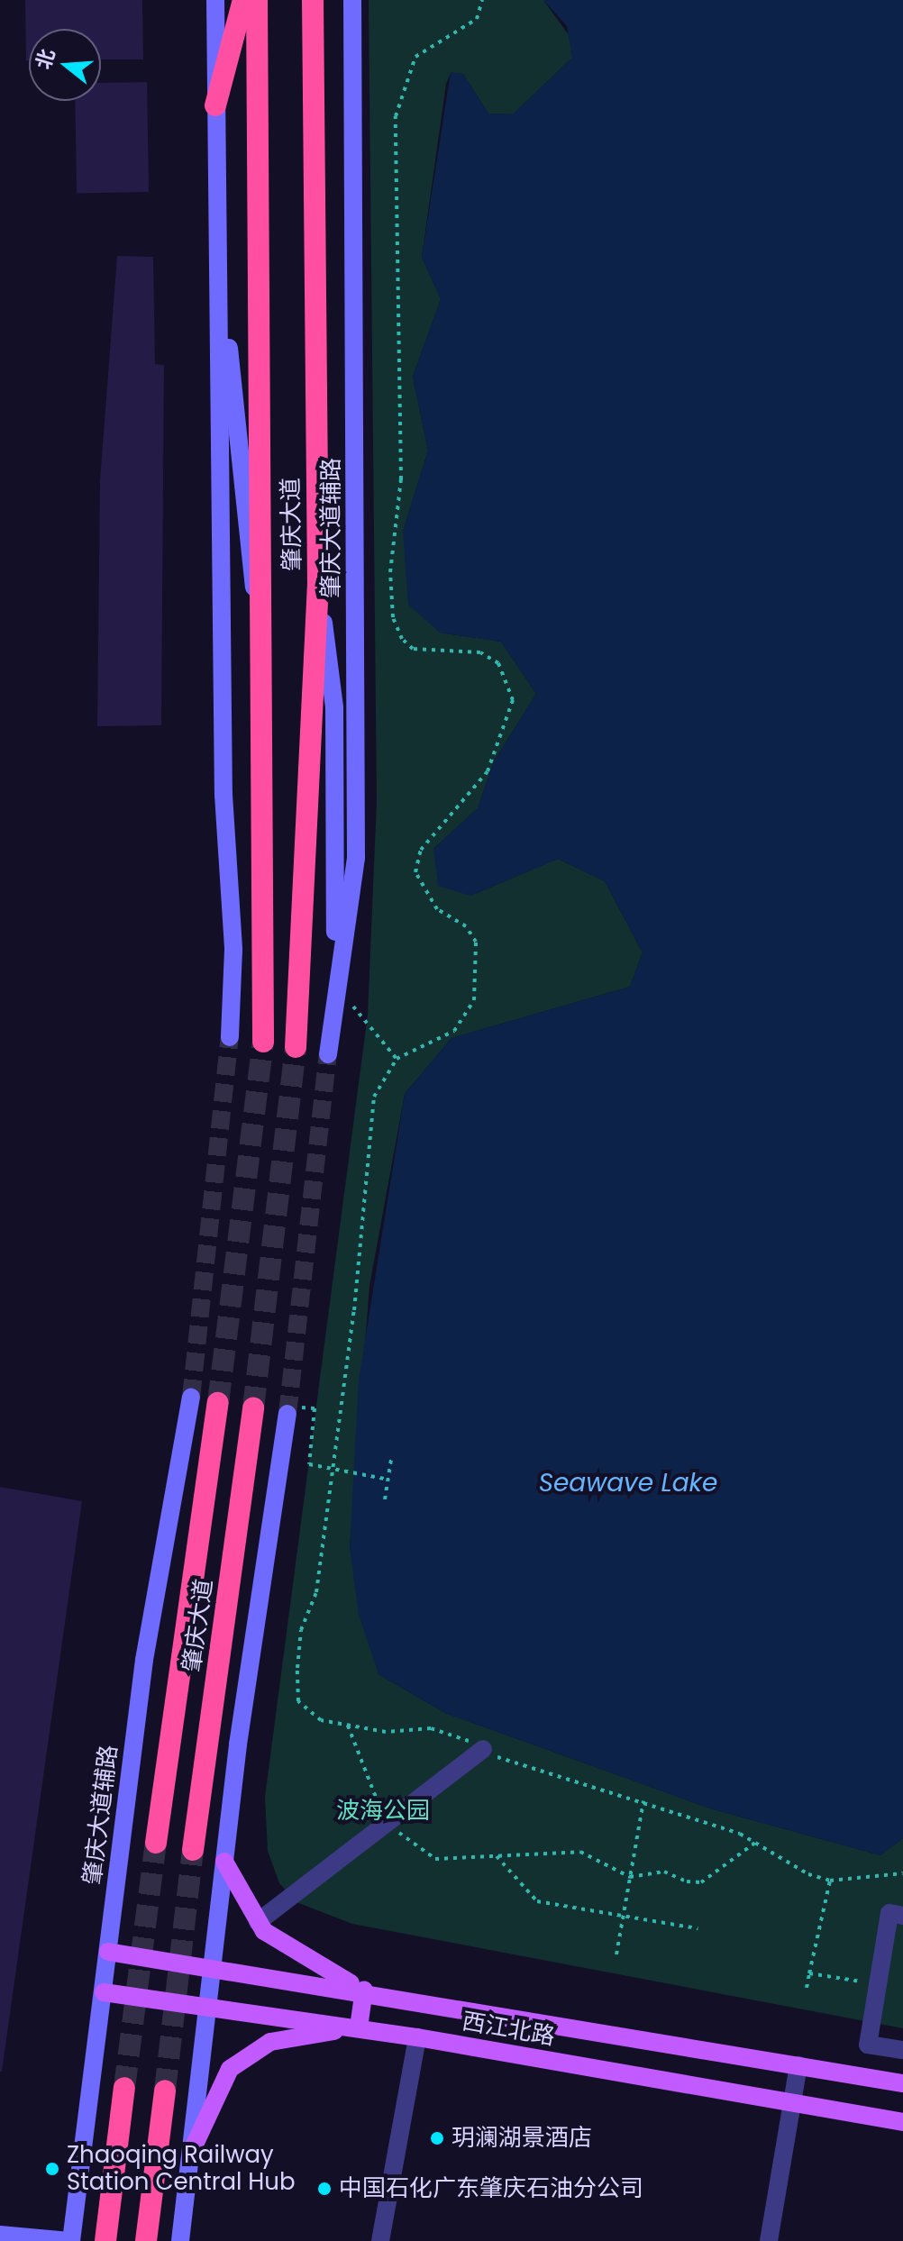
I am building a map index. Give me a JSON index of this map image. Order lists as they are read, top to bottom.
{
  "streets": {
    "highway": ["肇庆大道"],
    "main road": ["西江北路"],
    "street": ["肇庆大道辅路"]
  },
  "crossings": [
    ["肇庆大道辅路", "西江北路"]
  ],
  "water": ["Seawave Lake"],
  "parks": ["波海公园"],
  "places": ["玥澜湖景酒店", "Zhaoqing Railway Station Central Hub", "中国石化广东肇庆石油分公司"],
  "north": "left"
}
